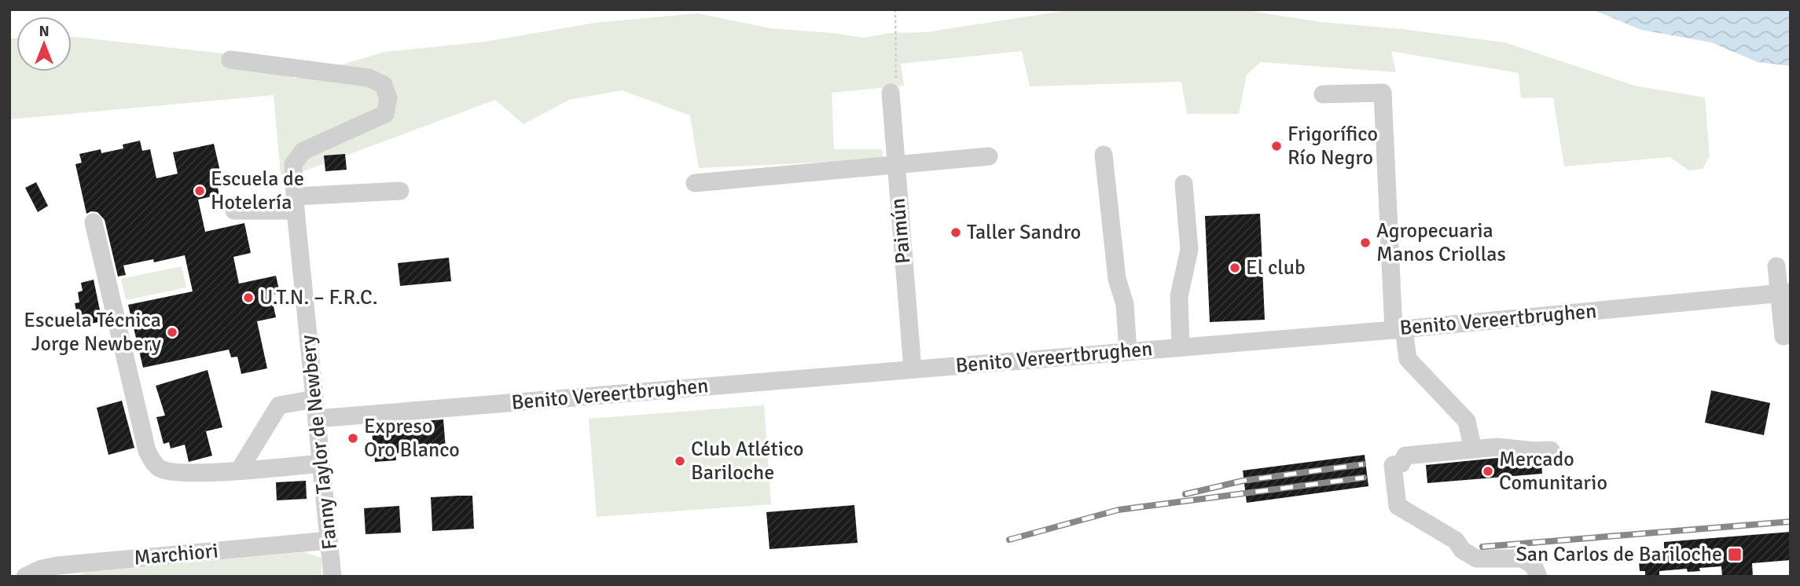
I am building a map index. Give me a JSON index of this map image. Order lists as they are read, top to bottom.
{
  "streets": {
    "street": [
      "Paimún",
      "Benito Vereertbrughen",
      "Fanny Taylor de Newbery",
      "Marchiori"
    ]
  },
  "crossings": [
    ["Paimún", "Benito Vereertbrughen"],
    ["Benito Vereertbrughen", "Fanny Taylor de Newbery"],
    ["Fanny Taylor de Newbery", "Marchiori"]
  ],
  "places": {
    "other": [
      "Frigorífico Río Negro",
      "Escuela de Hotelería",
      "Taller Sandro",
      "Agropecuaria Manos Criollas",
      "El club",
      "U.T.N. – F.R.C.",
      "Escuela Técnica Jorge Newbery",
      "Expreso Oro Blanco",
      "Club Atlético Bariloche",
      "Mercado Comunitario"
    ],
    "transit": ["San Carlos de Bariloche"]
  },
  "north": "top"
}
